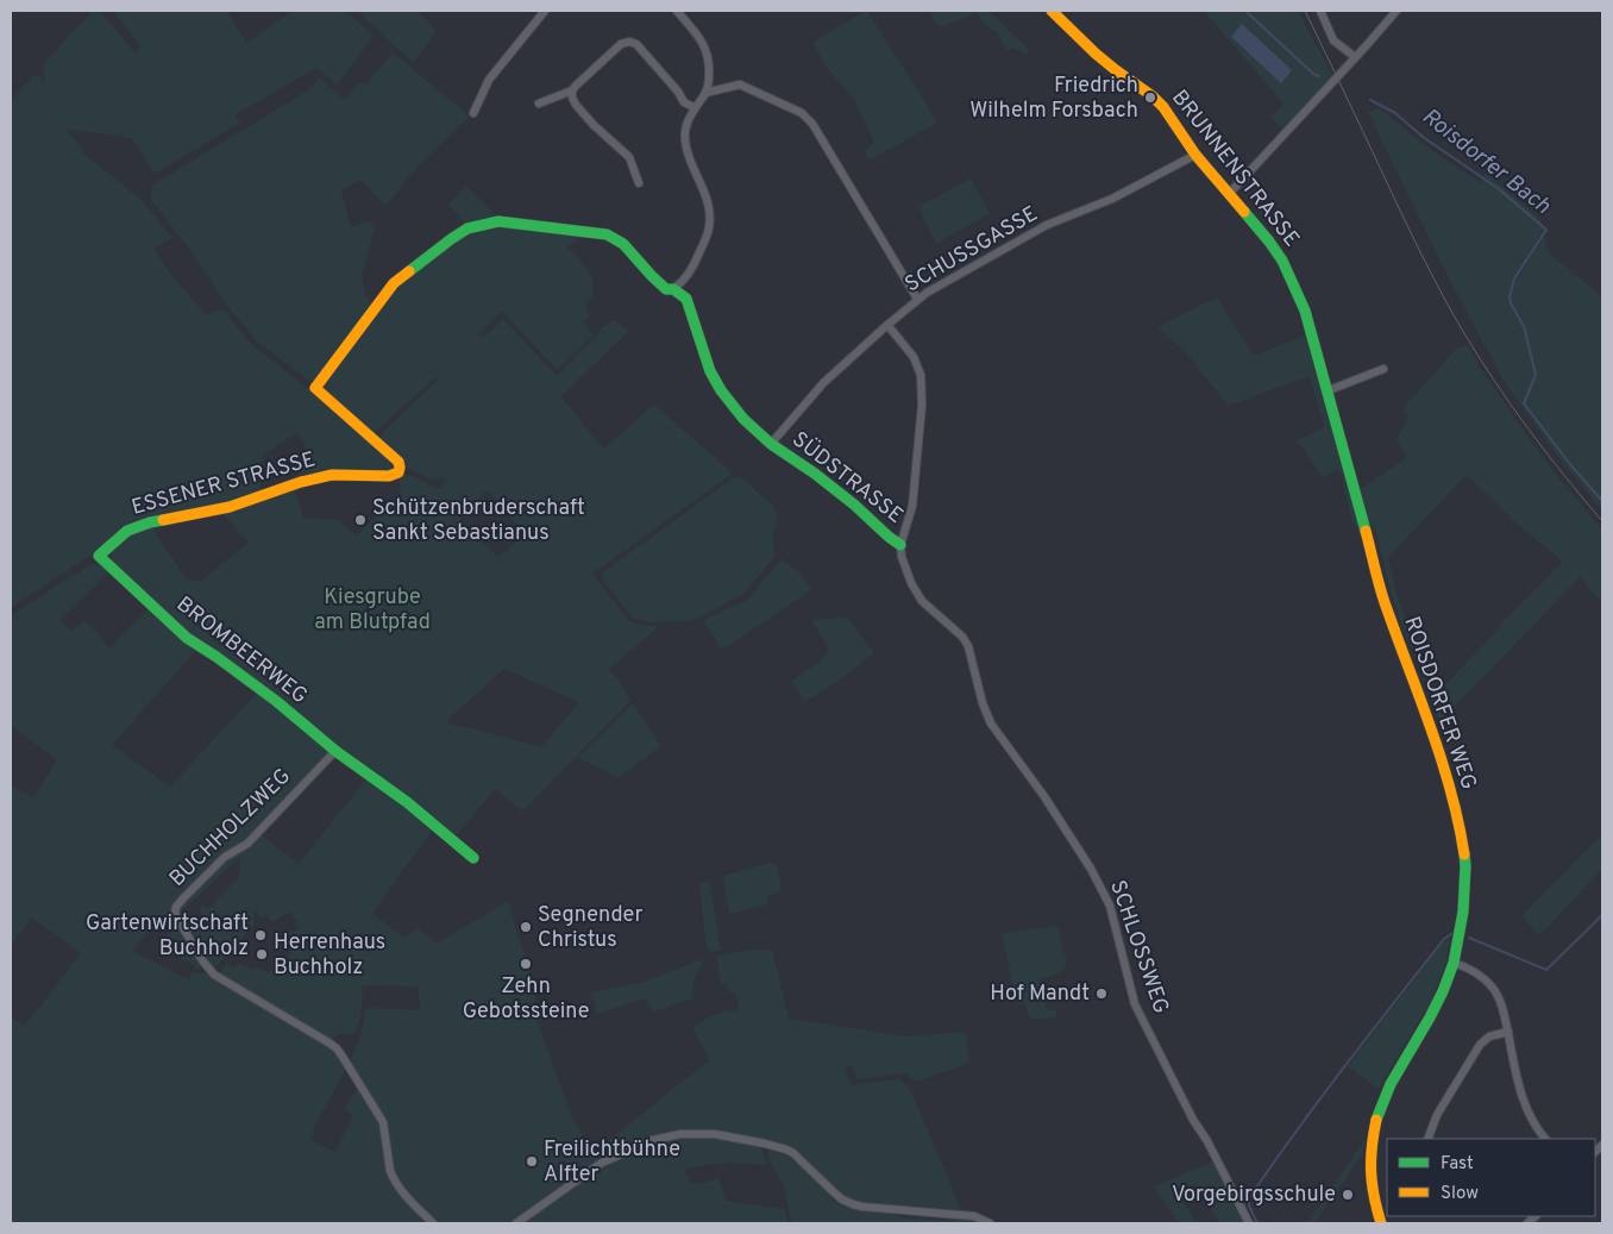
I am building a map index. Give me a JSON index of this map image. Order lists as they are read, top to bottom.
{
  "streets": {
    "street": [
      "BRUNNENSTRASSE",
      "SCHUSSGASSE",
      "SÜDSTRASSE",
      "ESSENER STRASSE",
      "BROMBEERWEG",
      "ROISDORFER WEG",
      "BUCHHOLZWEG",
      "SCHLOSSWEG"
    ]
  },
  "crossings": [
    ["BRUNNENSTRASSE", "SCHUSSGASSE"],
    ["BRUNNENSTRASSE", "ROISDORFER WEG"],
    ["SCHUSSGASSE", "SÜDSTRASSE"],
    ["SÜDSTRASSE", "SCHLOSSWEG"],
    ["ESSENER STRASSE", "BROMBEERWEG"],
    ["BROMBEERWEG", "BUCHHOLZWEG"]
  ],
  "water": ["Roisdorfer Bach"],
  "parks": ["Kiesgrube am Blutpfad"],
  "places": [
    "Friedrich Wilhelm Forsbach",
    "Schützenbruderschaft Sankt Sebastianus",
    "Segnender Christus",
    "Gartenwirtschaft Buchholz",
    "Herrenhaus Buchholz",
    "Zehn Gebotssteine",
    "Hof Mandt",
    "Freilichtbühne Alfter",
    "Vorgebirgsschule"
  ],
  "legend": ["Fast", "Slow"]
}
